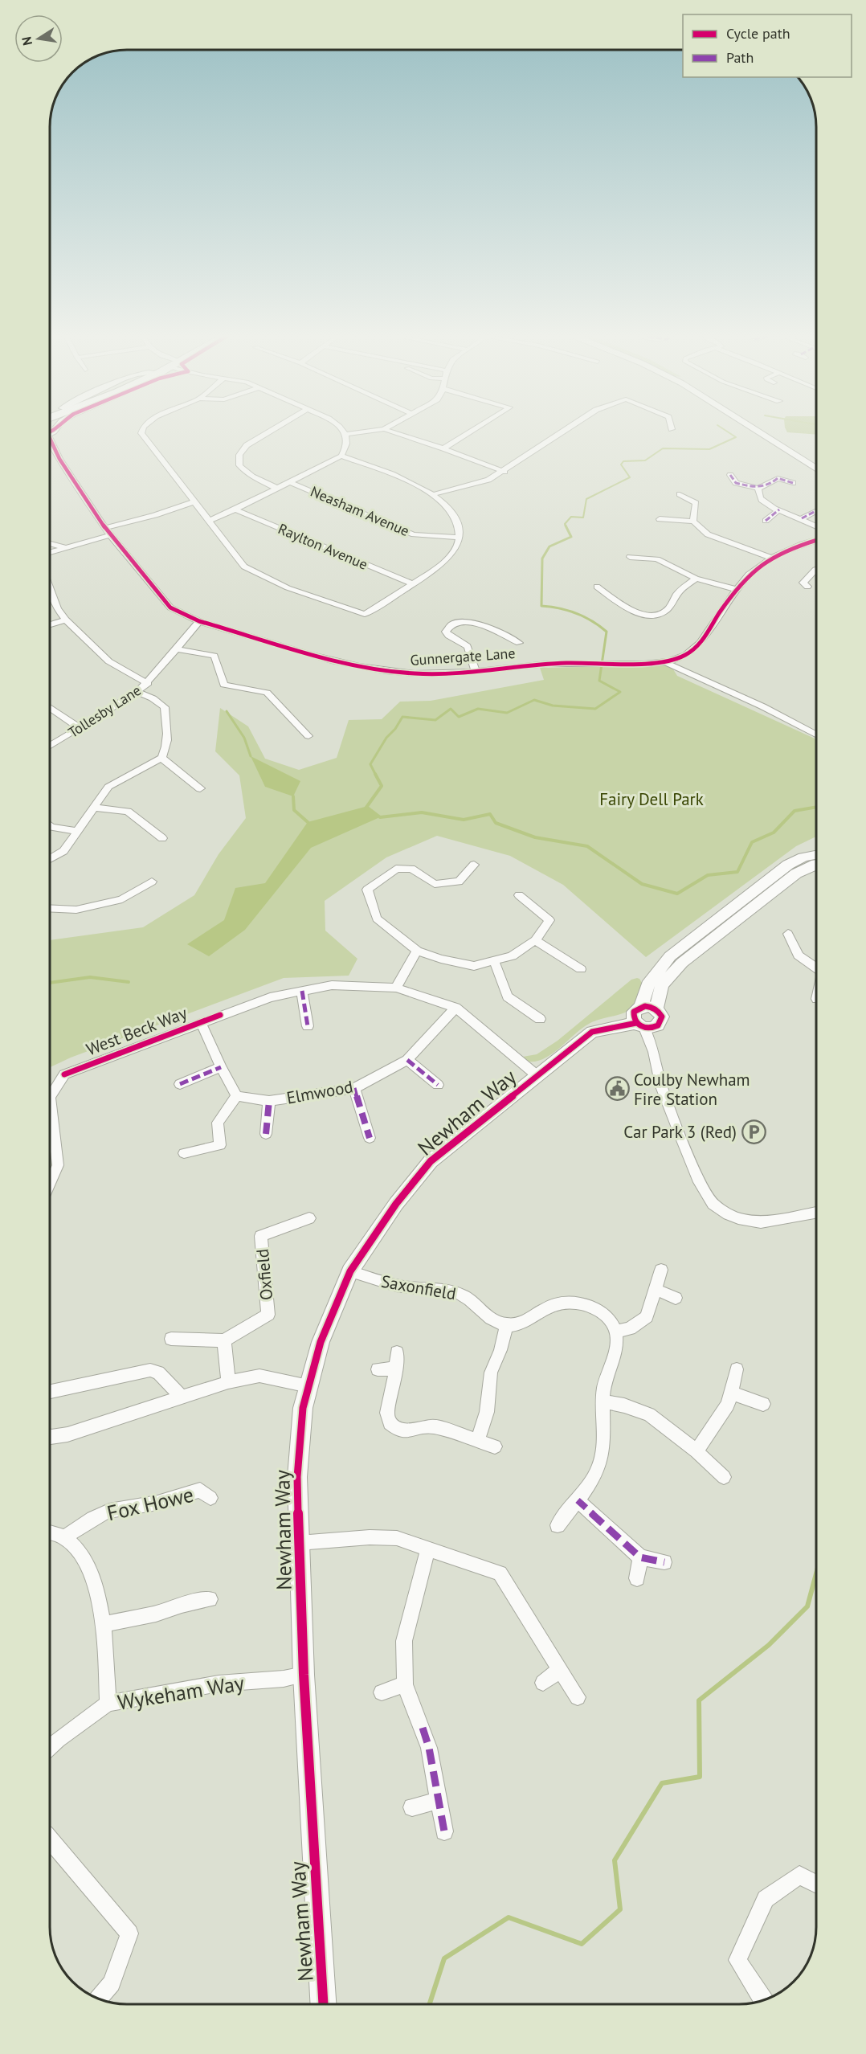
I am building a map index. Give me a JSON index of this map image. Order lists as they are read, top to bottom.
{
  "streets": {
    "street": [
      "Neasham Avenue",
      "Raylton Avenue",
      "Gunnergate Lane",
      "Tollesby Lane",
      "West Beck Way",
      "Elmwood",
      "Newham Way",
      "Oxfield",
      "Saxonfield",
      "Fox Howe",
      "Wykeham Way"
    ]
  },
  "crossings": [
    ["Gunnergate Lane", "Tollesby Lane"],
    ["West Beck Way", "Elmwood"],
    ["West Beck Way", "Newham Way"],
    ["Newham Way", "Saxonfield"],
    ["Newham Way", "Wykeham Way"]
  ],
  "parks": ["Fairy Dell Park"],
  "places": {
    "public building": ["Coulby Newham Fire Station"],
    "parking": ["Car Park 3 (Red)"]
  },
  "legend": ["Cycle path", "Path"],
  "north": "left"
}
